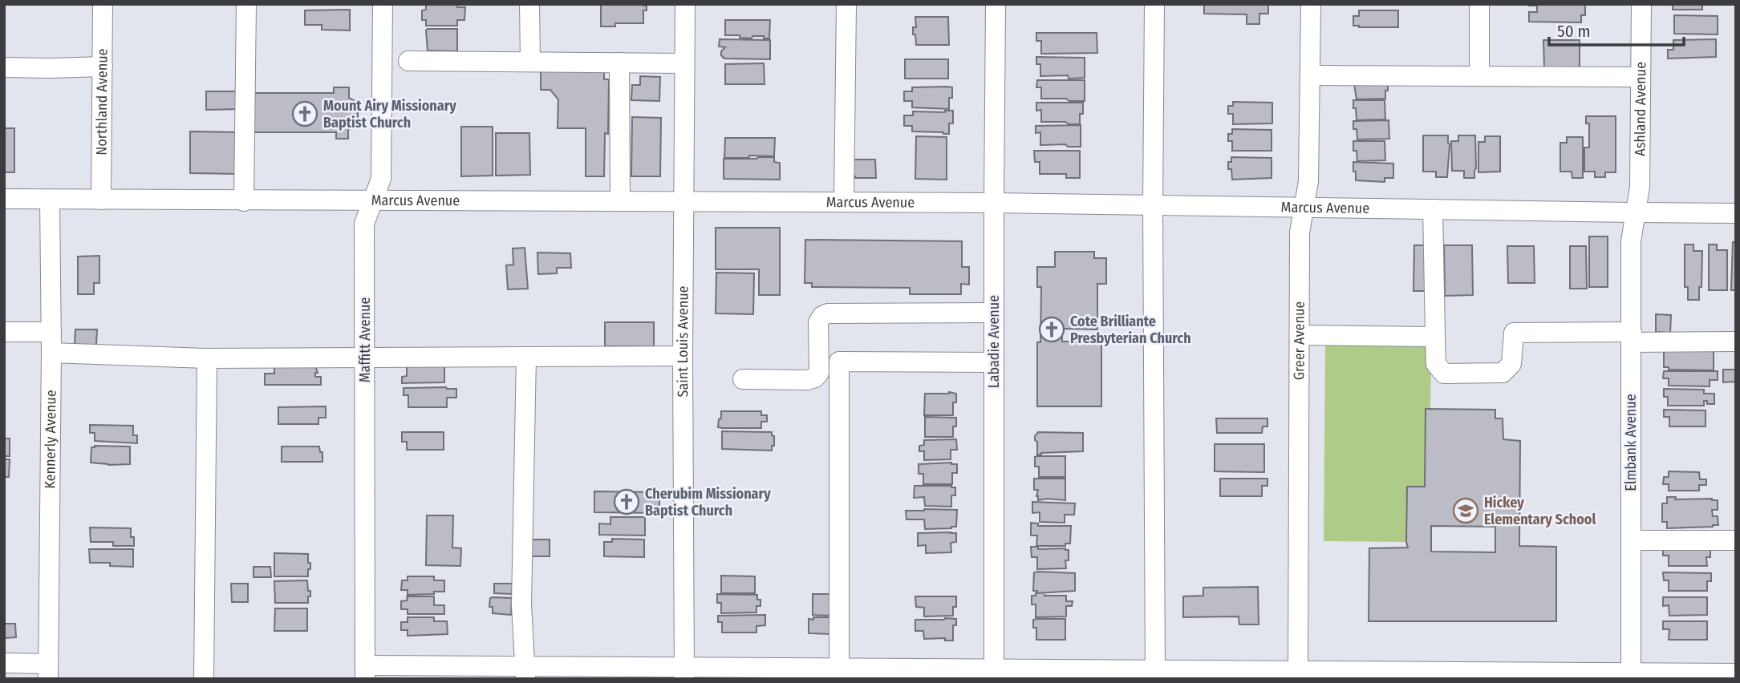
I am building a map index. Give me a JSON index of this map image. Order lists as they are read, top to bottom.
{
  "streets": {
    "street": [
      "Northland Avenue",
      "Ashland Avenue",
      "Marcus Avenue",
      "Maffitt Avenue",
      "Saint Louis Avenue",
      "Labadie Avenue",
      "Greer Avenue",
      "Kennerly Avenue",
      "Elmbank Avenue"
    ]
  },
  "crossings": [
    ["Northland Avenue", "Marcus Avenue"],
    ["Ashland Avenue", "Marcus Avenue"],
    ["Ashland Avenue", "Elmbank Avenue"],
    ["Marcus Avenue", "Maffitt Avenue"],
    ["Marcus Avenue", "Saint Louis Avenue"],
    ["Marcus Avenue", "Labadie Avenue"],
    ["Marcus Avenue", "Greer Avenue"],
    ["Marcus Avenue", "Kennerly Avenue"],
    ["Marcus Avenue", "Elmbank Avenue"]
  ],
  "places": {
    "church": ["Mount Airy Missionary Baptist Church", "Cote Brilliante Presbyterian Church", "Cherubim Missionary Baptist Church"],
    "school or university": ["Hickey Elementary School"]
  },
  "scale_bar": "50 m"
}
